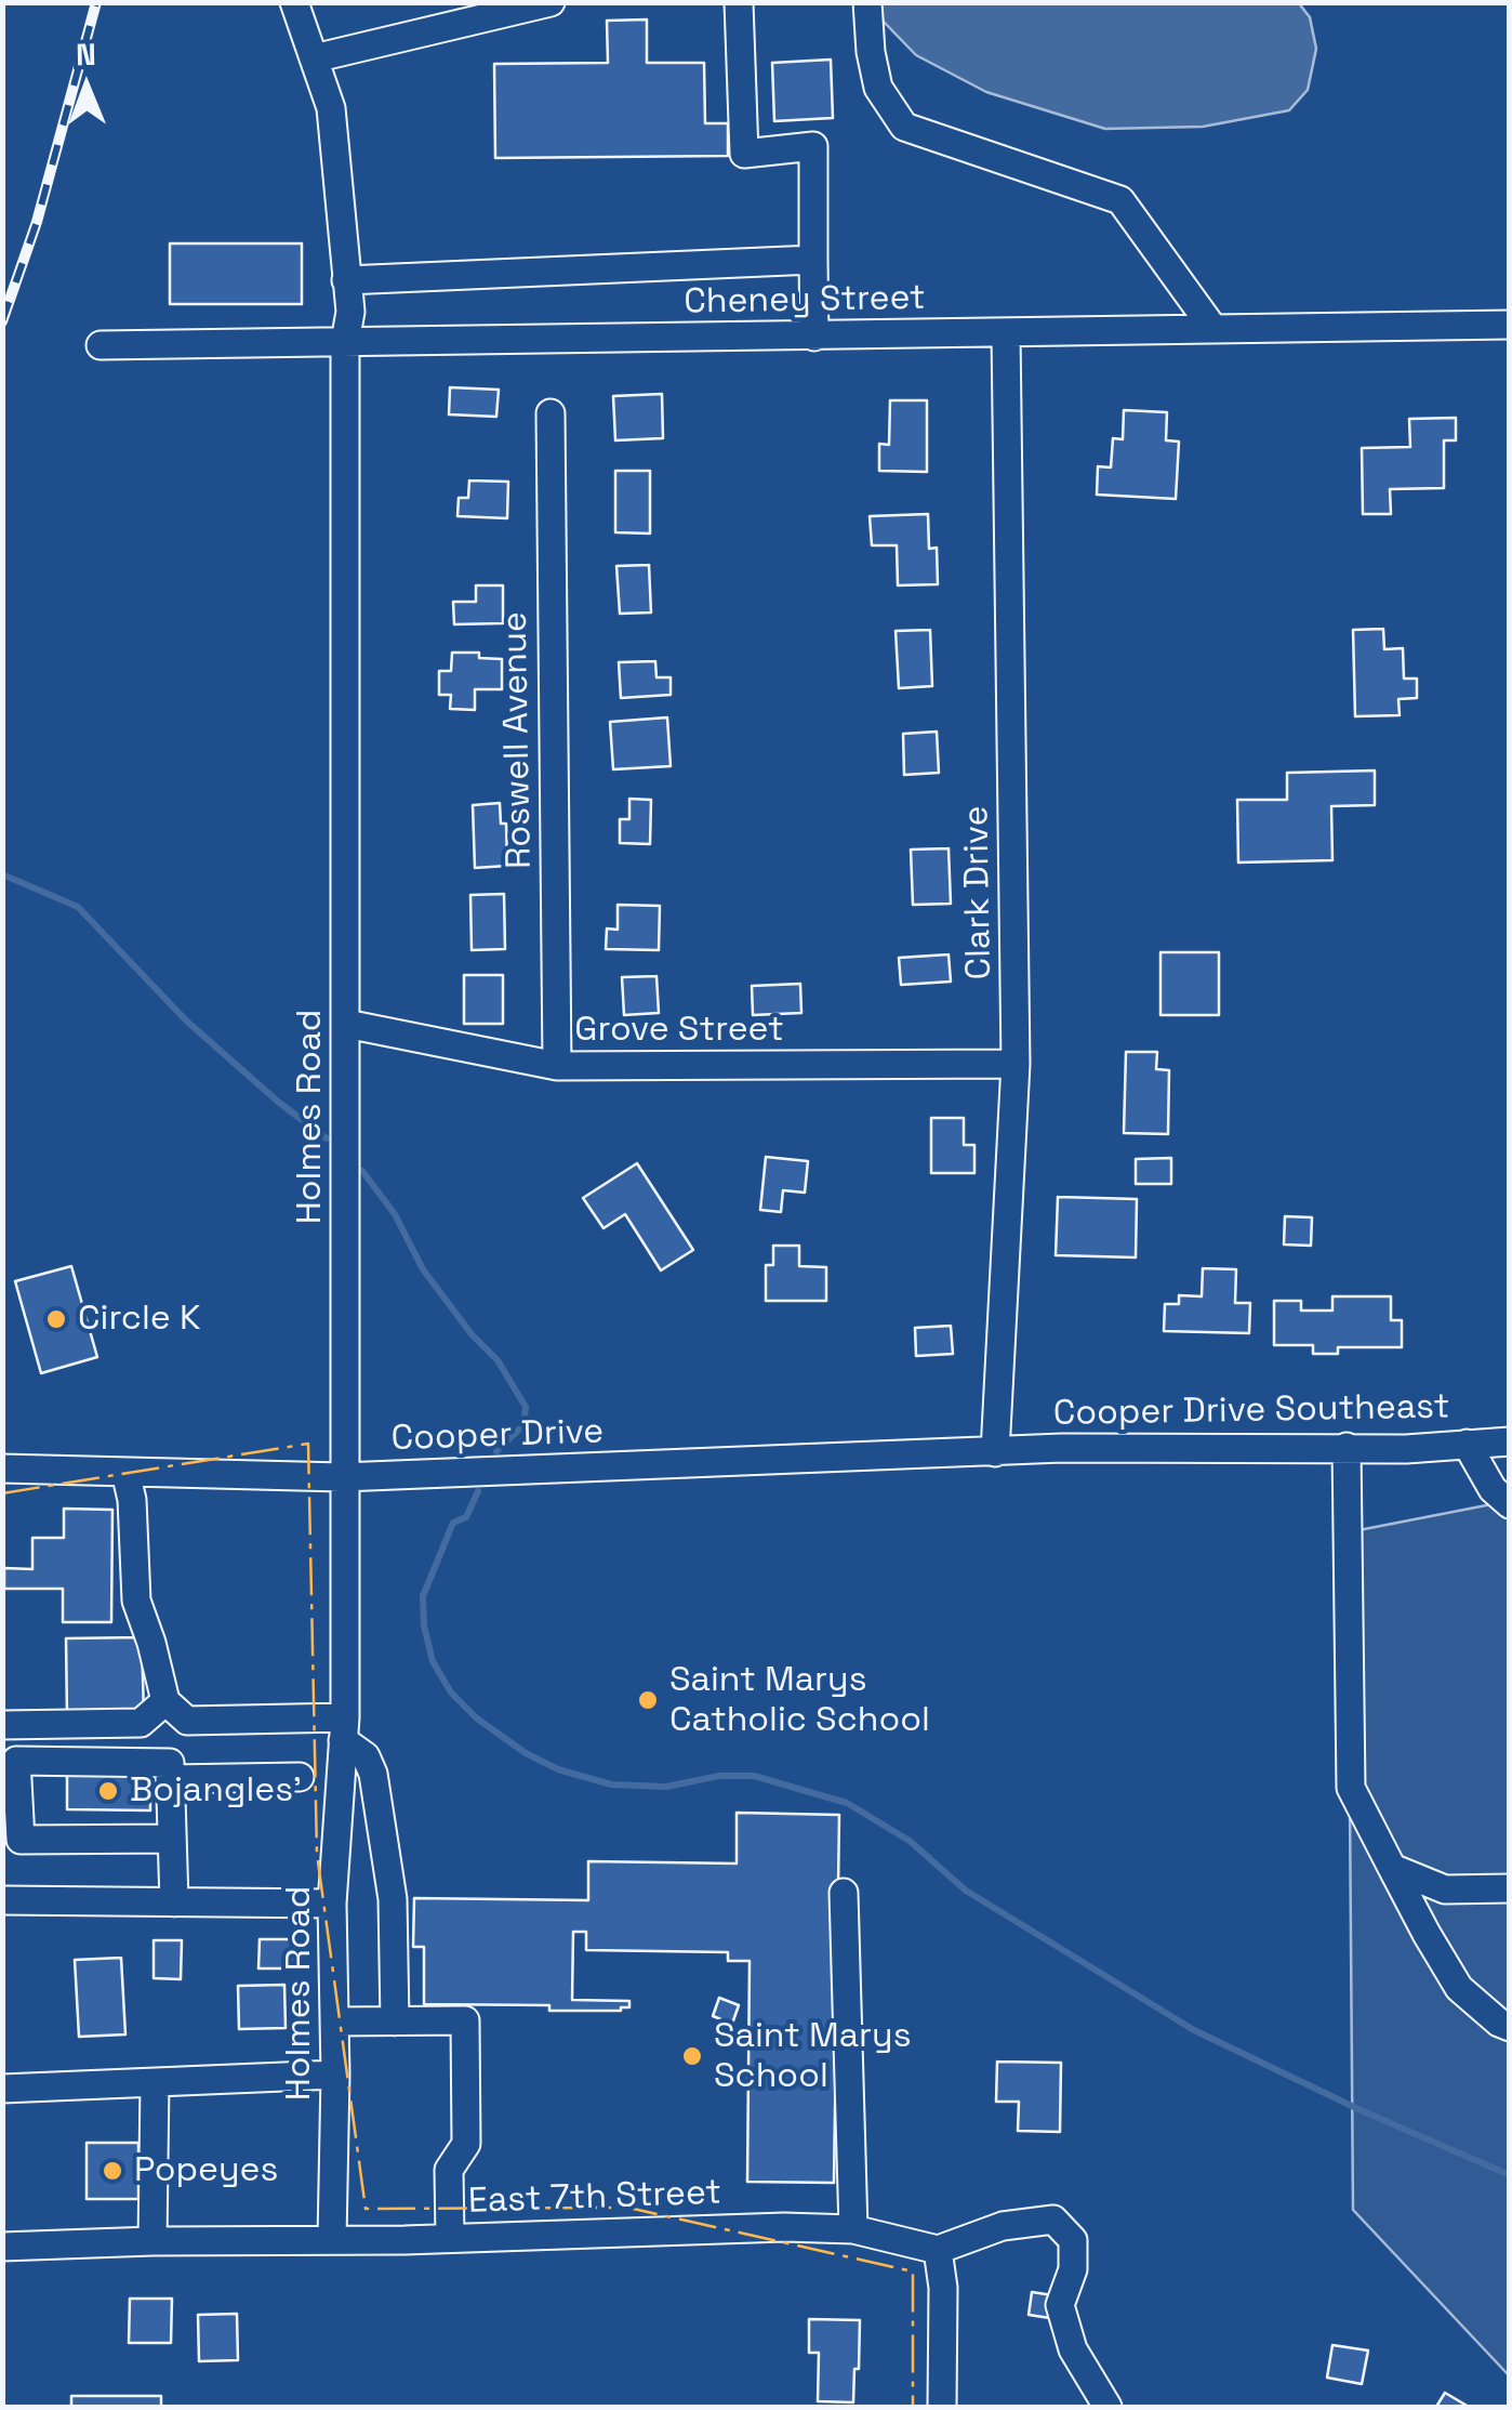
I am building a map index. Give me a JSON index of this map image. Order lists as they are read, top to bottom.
{
  "streets": {
    "street": [
      "Cheney Street",
      "Roswell Avenue",
      "Clark Drive",
      "Grove Street",
      "Holmes Road",
      "Cooper Drive Southeast",
      "Cooper Drive",
      "East 7th Street"
    ]
  },
  "crossings": [
    ["Cheney Street", "Clark Drive"],
    ["Cheney Street", "Holmes Road"],
    ["Roswell Avenue", "Grove Street"],
    ["Clark Drive", "Grove Street"],
    ["Clark Drive", "Cooper Drive Southeast"],
    ["Clark Drive", "Cooper Drive"],
    ["Grove Street", "Holmes Road"],
    ["Holmes Road", "Cooper Drive"],
    ["Holmes Road", "East 7th Street"],
    ["Cooper Drive Southeast", "Cooper Drive"]
  ],
  "places": [
    "Circle K",
    "Saint Marys Catholic School",
    "Bojangles'",
    "Saint Marys School",
    "Popeyes"
  ],
  "north": "top"
}
